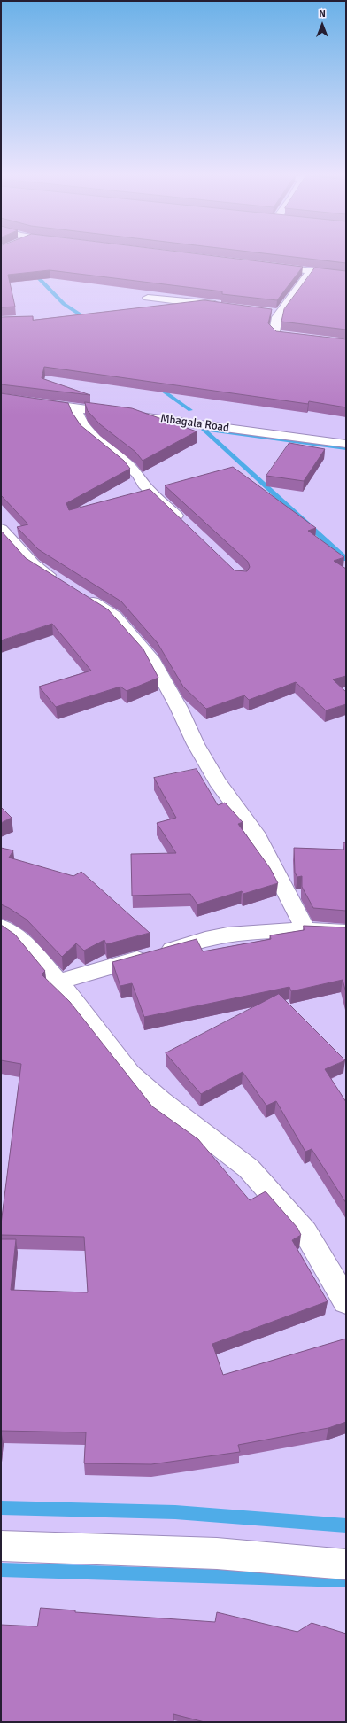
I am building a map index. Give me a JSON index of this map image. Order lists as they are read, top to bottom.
{
  "streets": {
    "street": ["Mbagala Road"]
  },
  "north": "top"
}
